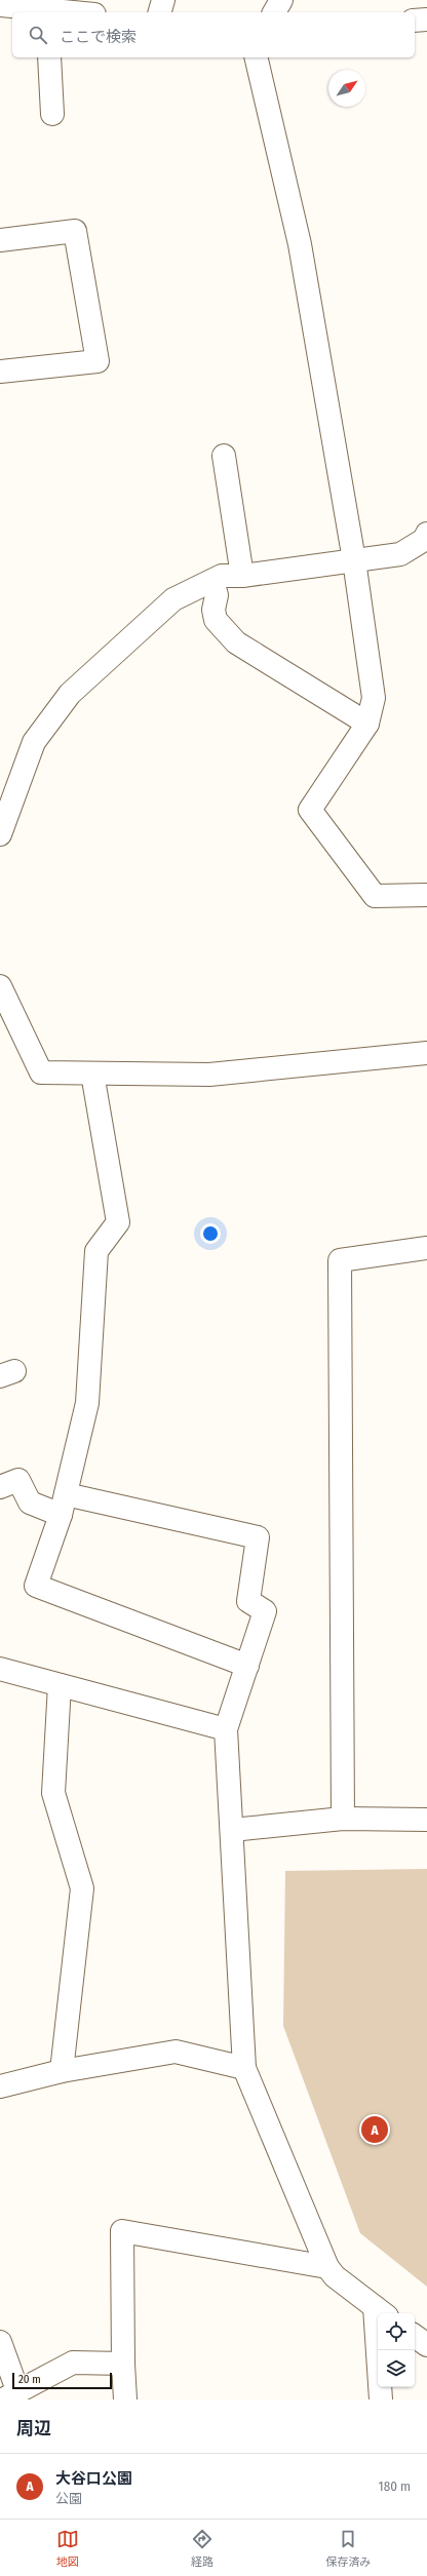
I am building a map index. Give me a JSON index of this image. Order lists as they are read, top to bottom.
{
  "scale_bar": "20 m",
  "north": "top right",
  "page": {
    "search": "ここで検索",
    "pins": "A",
    "scale": "20 m",
    "heading": "周辺",
    "list": [
      {
        "mark": "A",
        "name": "大谷口公園",
        "note": "公園",
        "value": "180 m"
      }
    ],
    "nav": ["地図", "経路", "保存済み"]
  }
}
